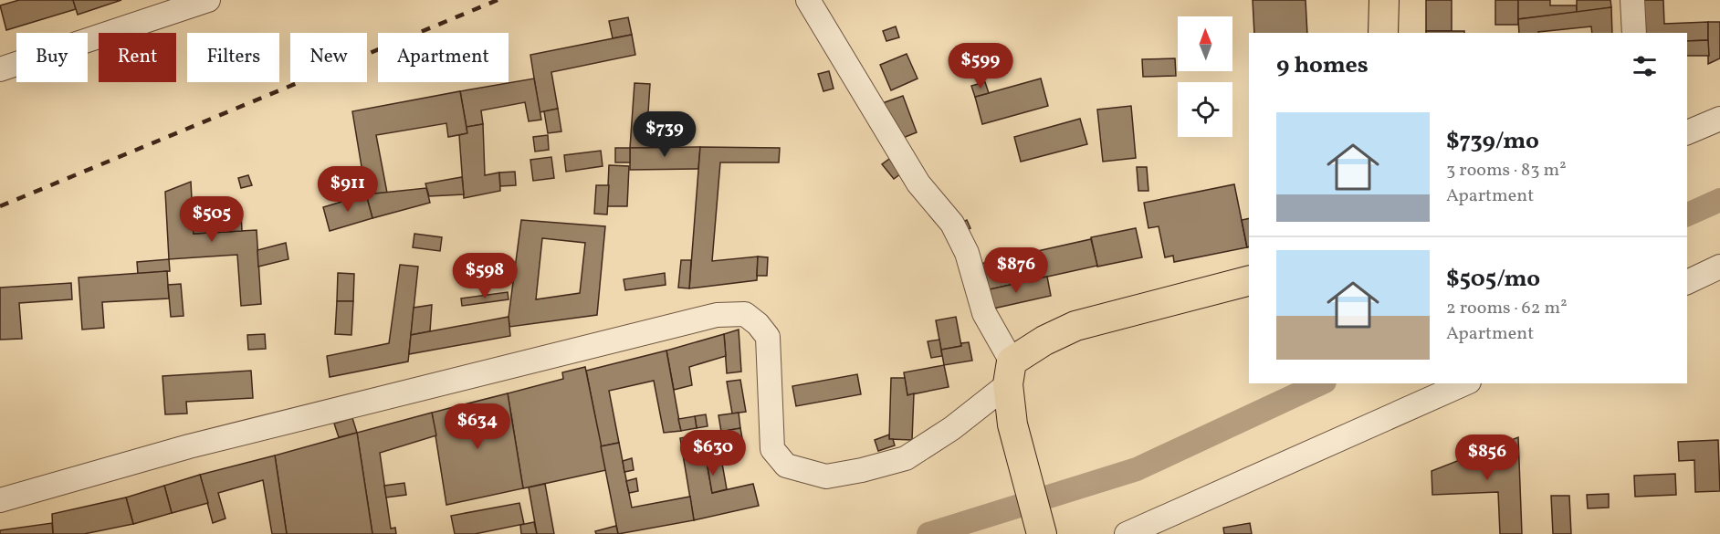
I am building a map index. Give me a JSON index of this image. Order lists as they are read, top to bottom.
{
  "north": "top",
  "page": {
    "chip": [
      "Buy",
      "Rent",
      "Filters",
      "New",
      "Apartment"
    ],
    "heading": "9 homes",
    "price": [
      "$599",
      "$739",
      "$911",
      "$505",
      "$876",
      "$598",
      "$634",
      "$630",
      "$856"
    ],
    "list": [
      {
        "name": "$739/mo",
        "note": "3 rooms · 83 m² · Apartment"
      },
      {
        "name": "$505/mo",
        "note": "2 rooms · 62 m² · Apartment"
      }
    ]
  }
}
